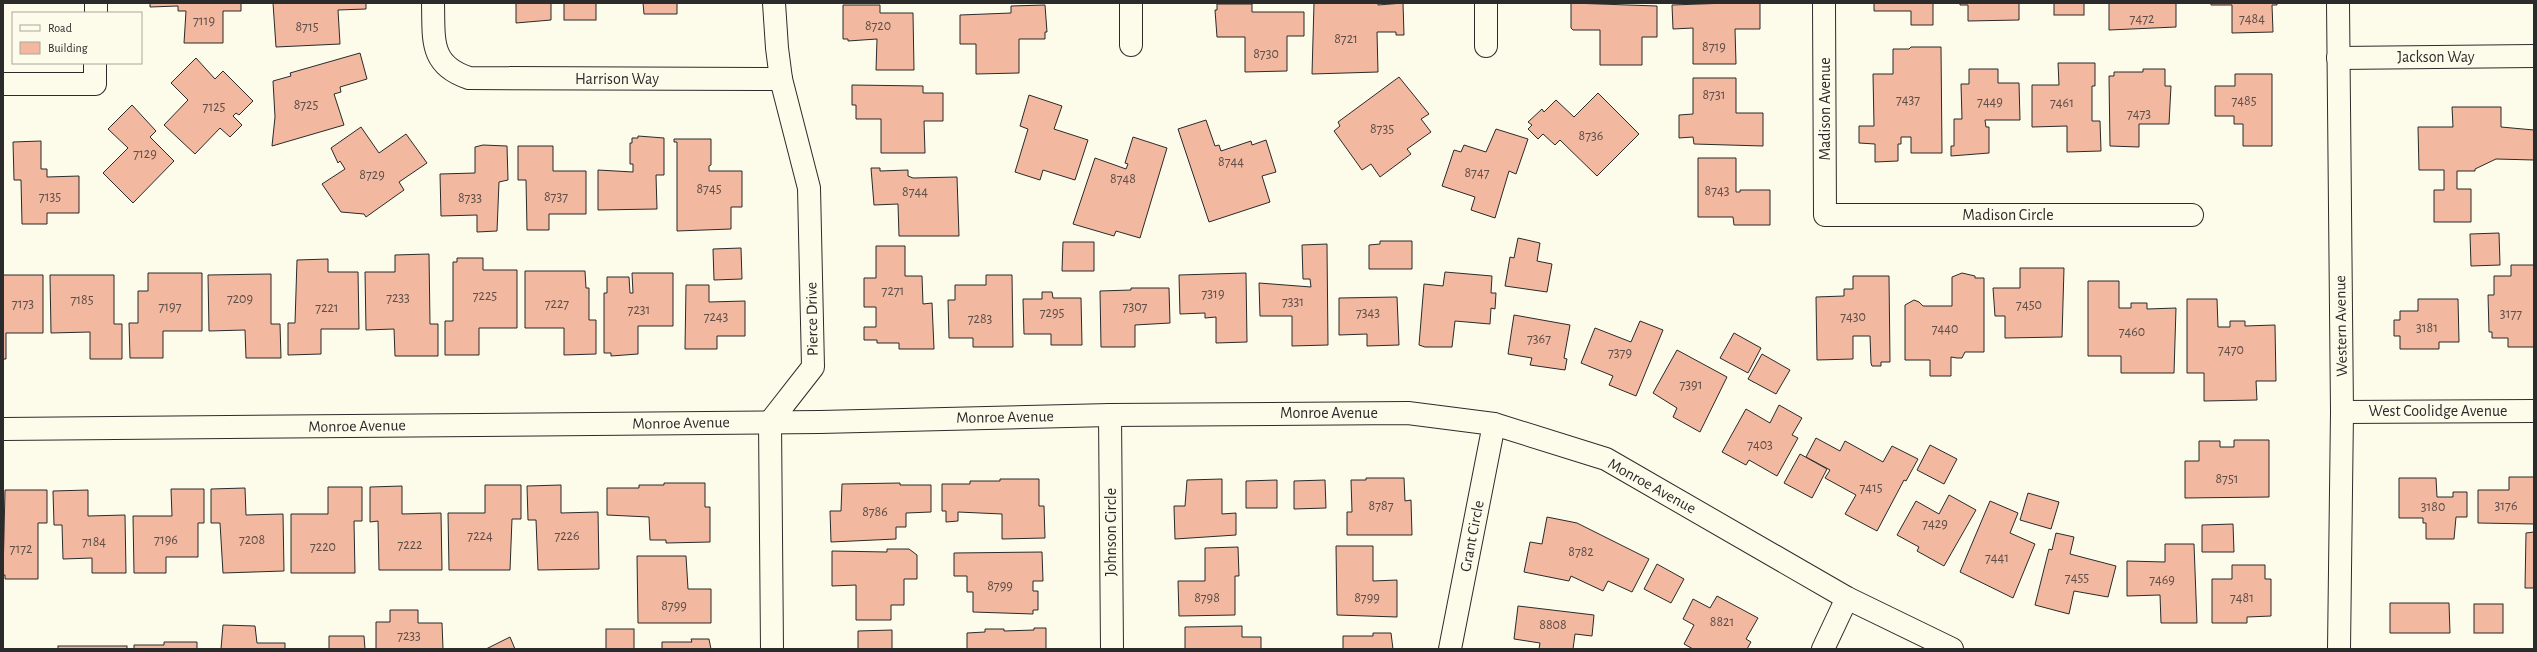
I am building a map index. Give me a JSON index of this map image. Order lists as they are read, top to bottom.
{
  "streets": {
    "street": [
      "Jackson Way",
      "Harrison Way",
      "Madison Avenue",
      "Madison Circle",
      "Pierce Drive",
      "Western Avenue",
      "West Coolidge Avenue",
      "Monroe Avenue",
      "Johnson Circle",
      "Grant Circle"
    ]
  },
  "crossings": [
    ["Jackson Way", "Western Avenue"],
    ["Harrison Way", "Pierce Drive"],
    ["Madison Avenue", "Madison Circle"],
    ["Pierce Drive", "Monroe Avenue"],
    ["Western Avenue", "West Coolidge Avenue"],
    ["Monroe Avenue", "Johnson Circle"],
    ["Monroe Avenue", "Grant Circle"]
  ],
  "house_numbers": [
    "7472",
    "7484",
    "7119",
    "8720",
    "8715",
    "8721",
    "8719",
    "8730",
    "8731",
    "7437",
    "7485",
    "7449",
    "7461",
    "8725",
    "7125",
    "7473",
    "8735",
    "8736",
    "7129",
    "8744",
    "8747",
    "8729",
    "8748",
    "8745",
    "8743",
    "8744",
    "7135",
    "8737",
    "8733",
    "7271",
    "7319",
    "7225",
    "7233",
    "7209",
    "7185",
    "7331",
    "7173",
    "7227",
    "7450",
    "7197",
    "7307",
    "7221",
    "7231",
    "7295",
    "7343",
    "3177",
    "7243",
    "7430",
    "7283",
    "3181",
    "7440",
    "7460",
    "7367",
    "7470",
    "7379",
    "7391",
    "7403",
    "8751",
    "7415",
    "8787",
    "3176",
    "3180",
    "8786",
    "7429",
    "7224",
    "7226",
    "7196",
    "7208",
    "7184",
    "7222",
    "7220",
    "7172",
    "8782",
    "7441",
    "7455",
    "7469",
    "8799",
    "8798",
    "8799",
    "7481",
    "8799",
    "8821",
    "8808",
    "7233"
  ],
  "legend": ["Road", "Building"]
}
